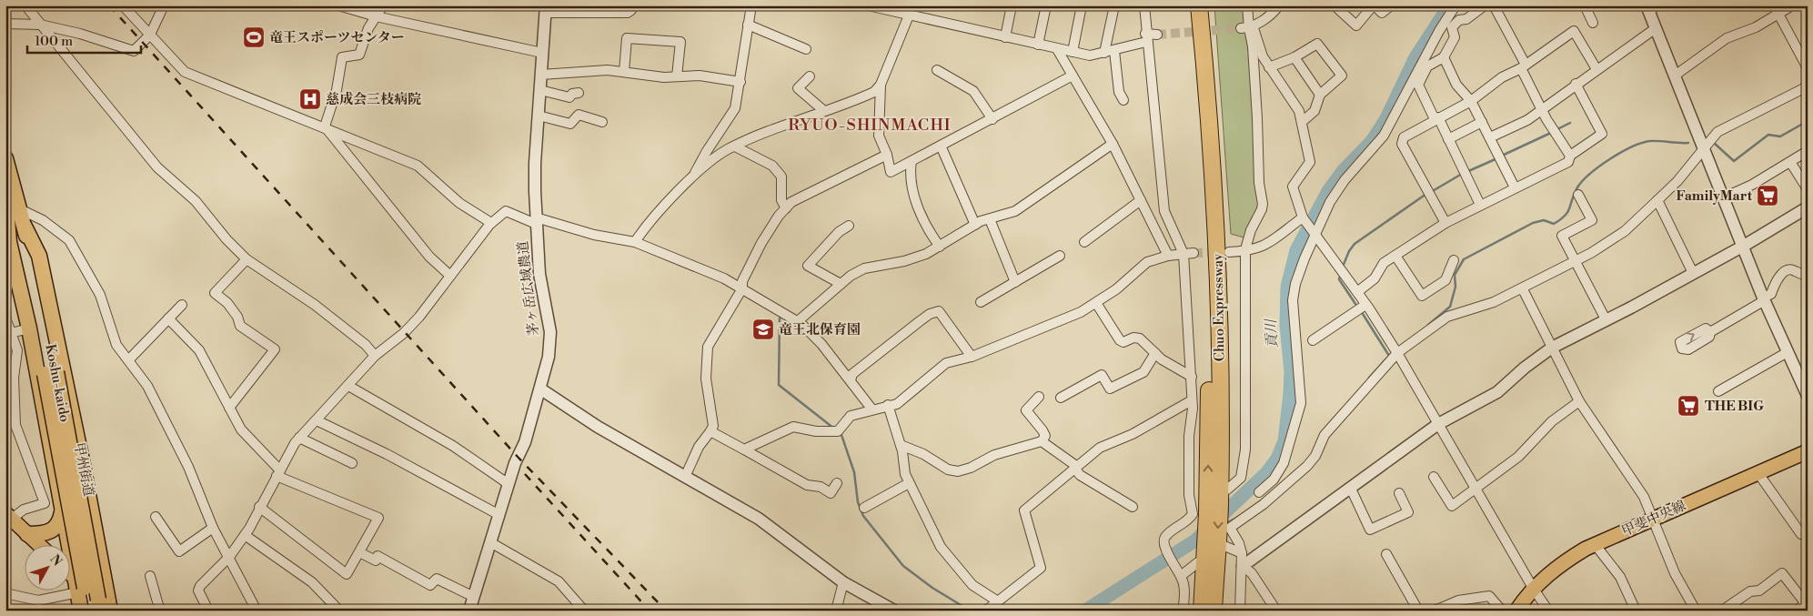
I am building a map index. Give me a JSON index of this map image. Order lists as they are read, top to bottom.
{
  "streets": {
    "highway": ["Chuo Expressway", "Koshu-kaido", "甲州街道"],
    "main road": ["甲斐中央線"],
    "street": ["茅ヶ岳広域農道"]
  },
  "crossings": [
    ["Koshu-kaido", "甲州街道"]
  ],
  "districts": ["RYUO-SHINMACHI"],
  "water": ["貢川"],
  "places": {
    "sports": ["竜王スポーツセンター"],
    "hospital": ["慈成会三枝病院"],
    "supermarket": ["FamilyMart", "THE BIG"],
    "school or university": ["竜王北保育園"]
  },
  "scale_bar": "100 m",
  "north": "top right"
}
